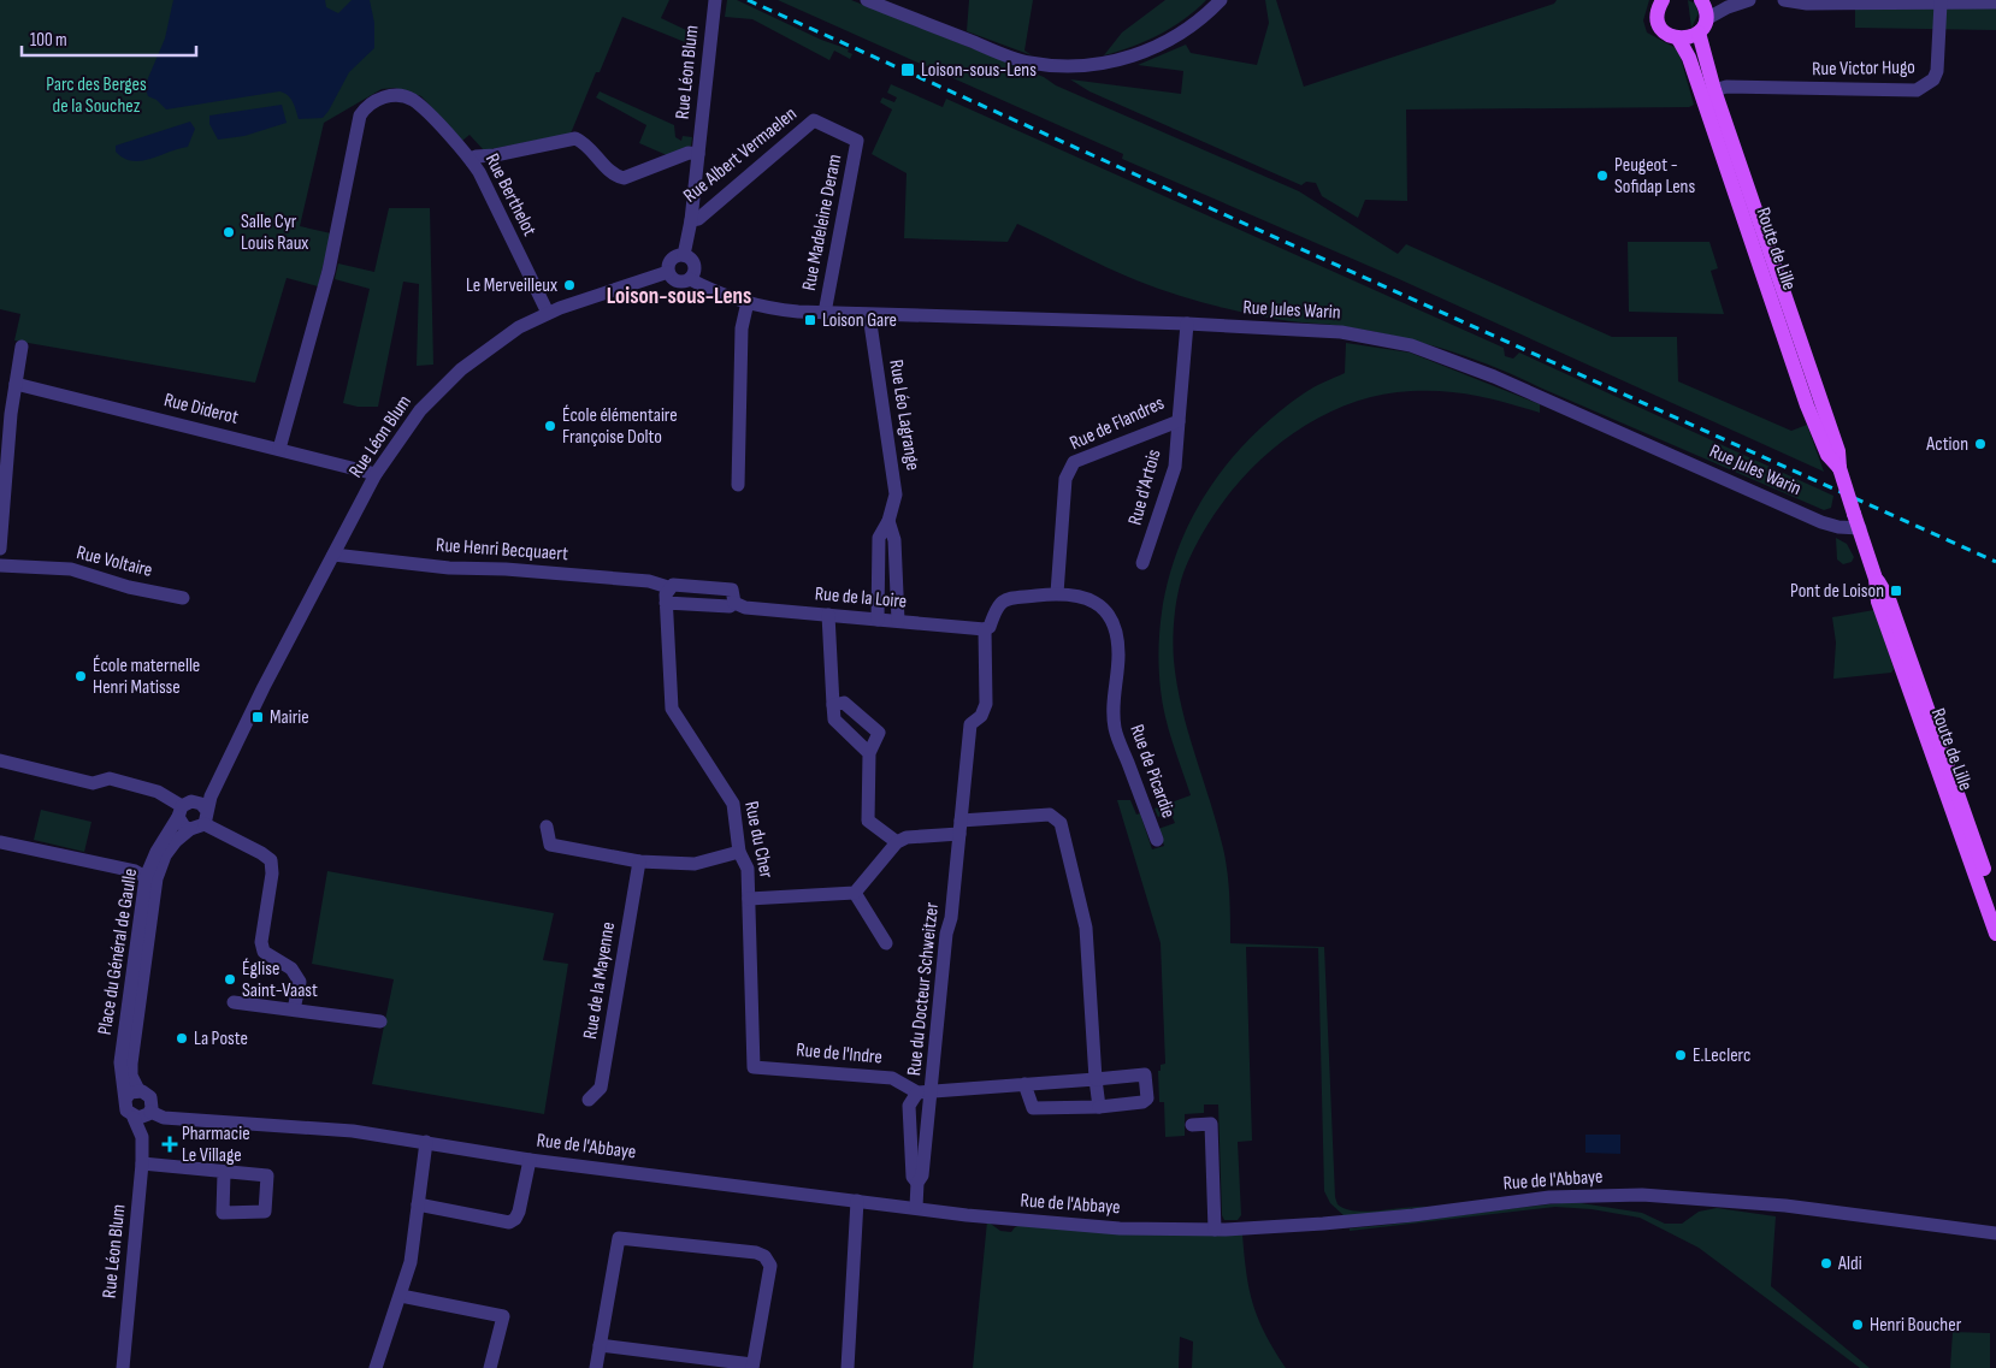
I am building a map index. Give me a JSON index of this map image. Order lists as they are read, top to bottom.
{
  "streets": {
    "main road": ["Route de Lille"],
    "street": [
      "Rue Victor Hugo",
      "Rue Léon Blum",
      "Rue Albert Vermaelen",
      "Rue Berthelot",
      "Rue Madeleine Deram",
      "Rue Jules Warin",
      "Rue Diderot",
      "Rue Léo Lagrange",
      "Rue de Flandres",
      "Rue d'Artois",
      "Rue Henri Becquaert",
      "Rue Voltaire",
      "Rue de la Loire",
      "Rue de Picardie",
      "Rue du Cher",
      "Place du Général de Gaulle",
      "Rue de la Mayenne",
      "Rue du Docteur Schweitzer",
      "Rue de l'Indre",
      "Rue de l'Abbaye"
    ]
  },
  "crossings": [
    ["Rue Victor Hugo", "Route de Lille"],
    ["Rue Léon Blum", "Rue Albert Vermaelen"],
    ["Rue Léon Blum", "Rue Berthelot"],
    ["Rue Léon Blum", "Rue Jules Warin"],
    ["Rue Léon Blum", "Rue Diderot"],
    ["Rue Léon Blum", "Rue Henri Becquaert"],
    ["Rue Léon Blum", "Place du Général de Gaulle"],
    ["Rue Léon Blum", "Rue de l'Abbaye"],
    ["Rue Albert Vermaelen", "Rue Madeleine Deram"],
    ["Rue Berthelot", "Rue Diderot"],
    ["Rue Madeleine Deram", "Rue Jules Warin"],
    ["Route de Lille", "Rue Jules Warin"],
    ["Rue Jules Warin", "Rue Léo Lagrange"],
    ["Rue Jules Warin", "Rue de Flandres"],
    ["Rue Léo Lagrange", "Rue de la Loire"],
    ["Rue de Flandres", "Rue d'Artois"],
    ["Rue de Flandres", "Rue de Picardie"],
    ["Rue Henri Becquaert", "Rue de la Loire"],
    ["Rue de la Loire", "Rue de Picardie"],
    ["Rue de la Loire", "Rue du Cher"],
    ["Rue de la Loire", "Rue du Docteur Schweitzer"],
    ["Rue de Picardie", "Rue du Docteur Schweitzer"],
    ["Rue du Cher", "Rue de l'Indre"],
    ["Place du Général de Gaulle", "Rue de l'Abbaye"],
    ["Rue du Docteur Schweitzer", "Rue de l'Abbaye"]
  ],
  "districts": ["Loison-sous-Lens"],
  "parks": ["Parc des Berges de la Souchez"],
  "places": {
    "transit": [
      "Loison-sous-Lens",
      "Loison Gare",
      "Pont de Loison",
      "Mairie"
    ],
    "other": [
      "Peugeot - Sofidap Lens",
      "Salle Cyr Louis Raux",
      "Le Merveilleux",
      "École élémentaire Françoise Dolto",
      "Action",
      "École maternelle Henri Matisse",
      "Église Saint-Vaast",
      "La Poste",
      "E.Leclerc",
      "Aldi",
      "Henri Boucher"
    ],
    "health": ["Pharmacie Le Village"]
  },
  "scale_bar": "100 m"
}
